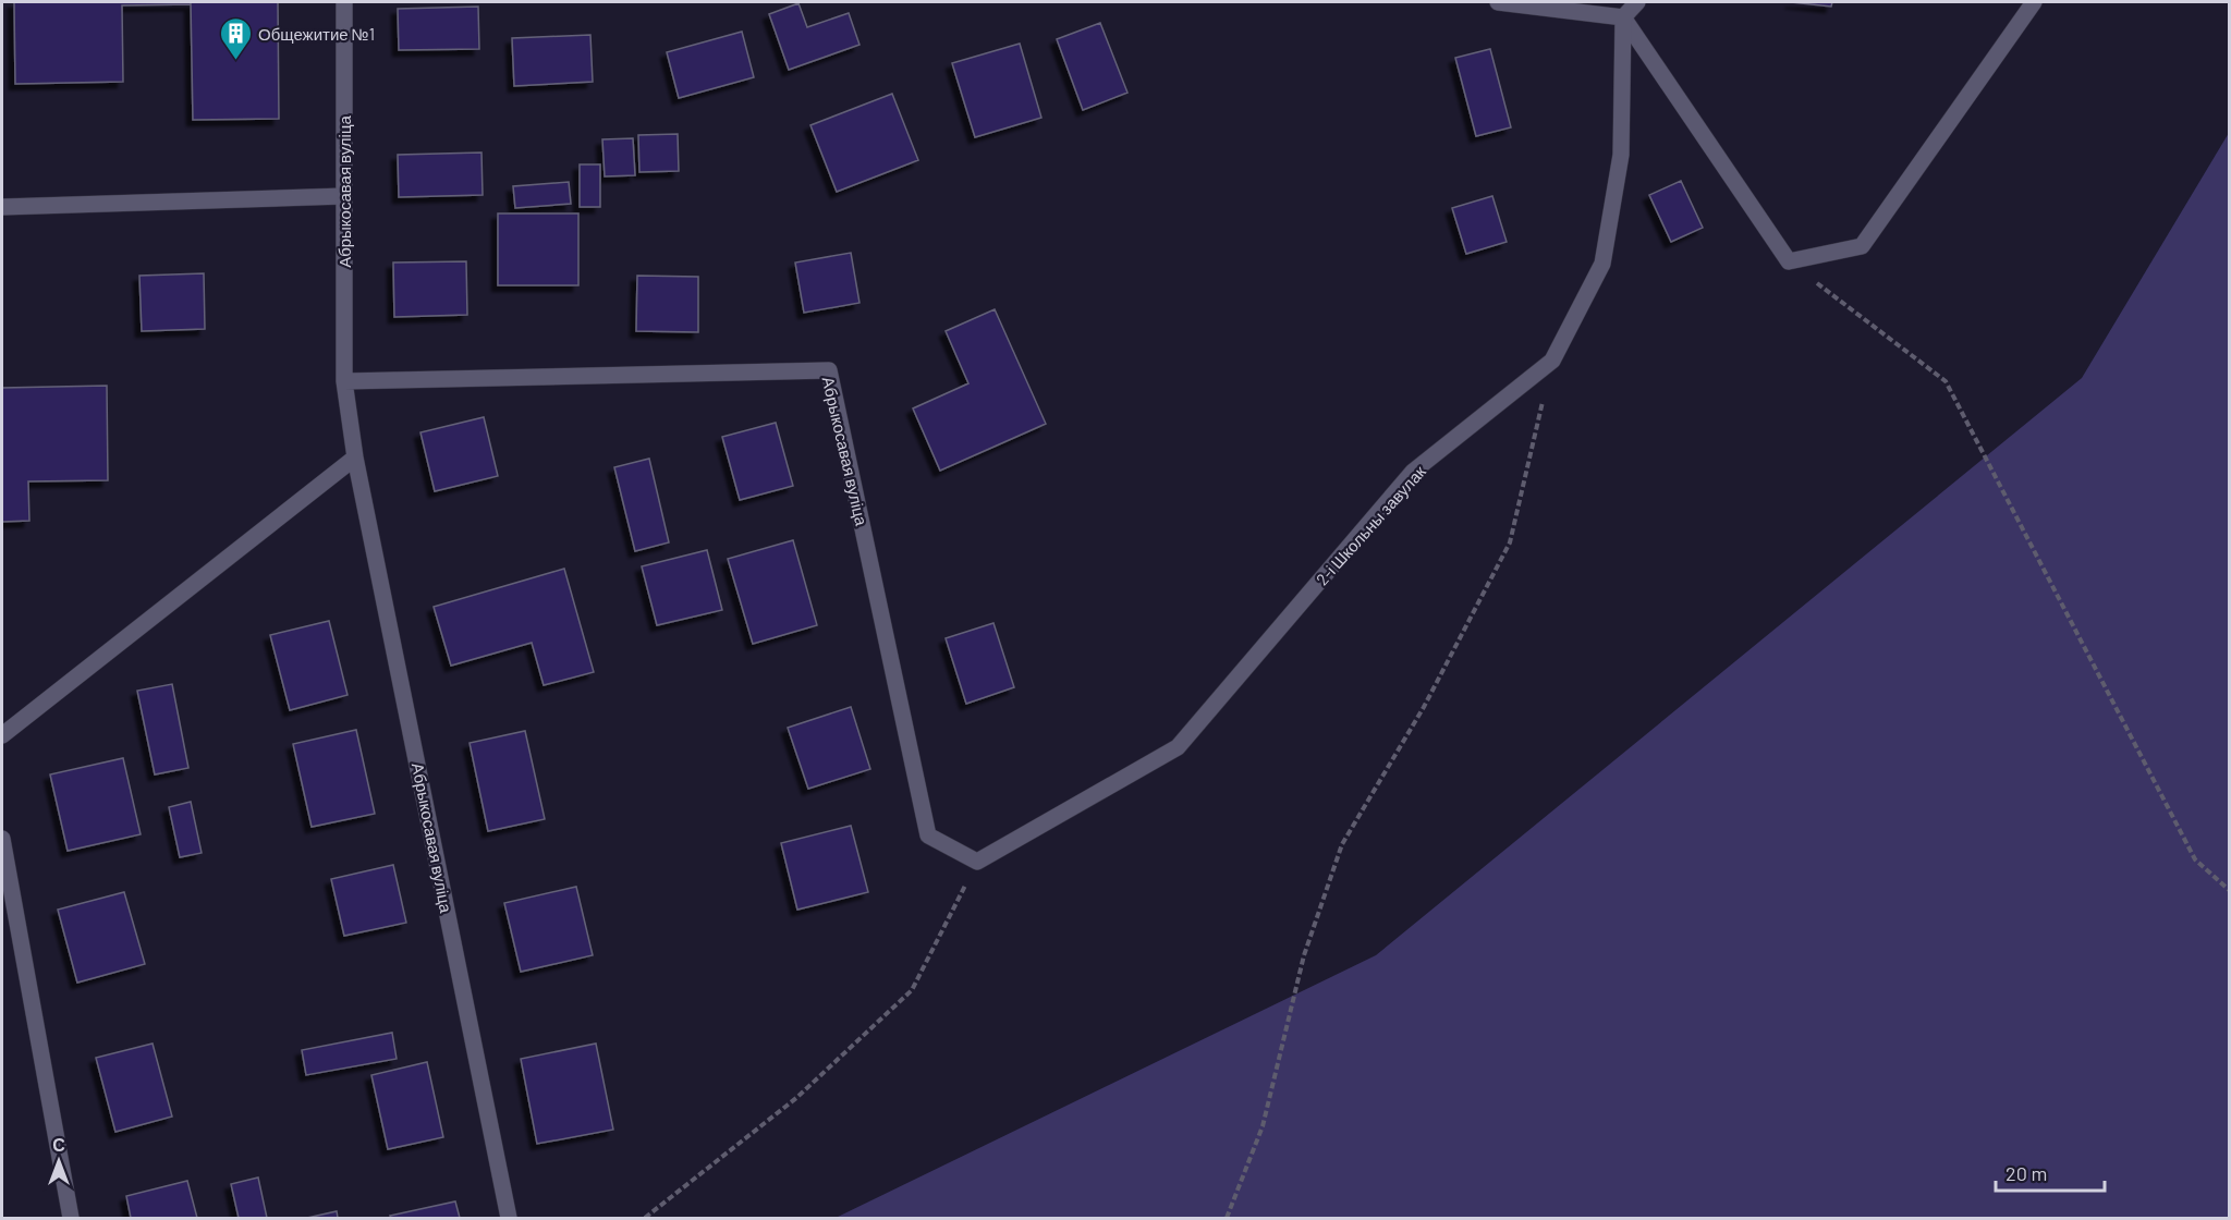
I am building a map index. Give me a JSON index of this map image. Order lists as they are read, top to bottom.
{
  "streets": {
    "street": ["Абрыкосавая вуліца", "2-і Школьны завулак"]
  },
  "crossings": [
    ["Абрыкосавая вуліца", "2-і Школьны завулак"]
  ],
  "places": {
    "building": ["Общежитие №1"]
  },
  "scale_bar": "20 m",
  "north": "top"
}
